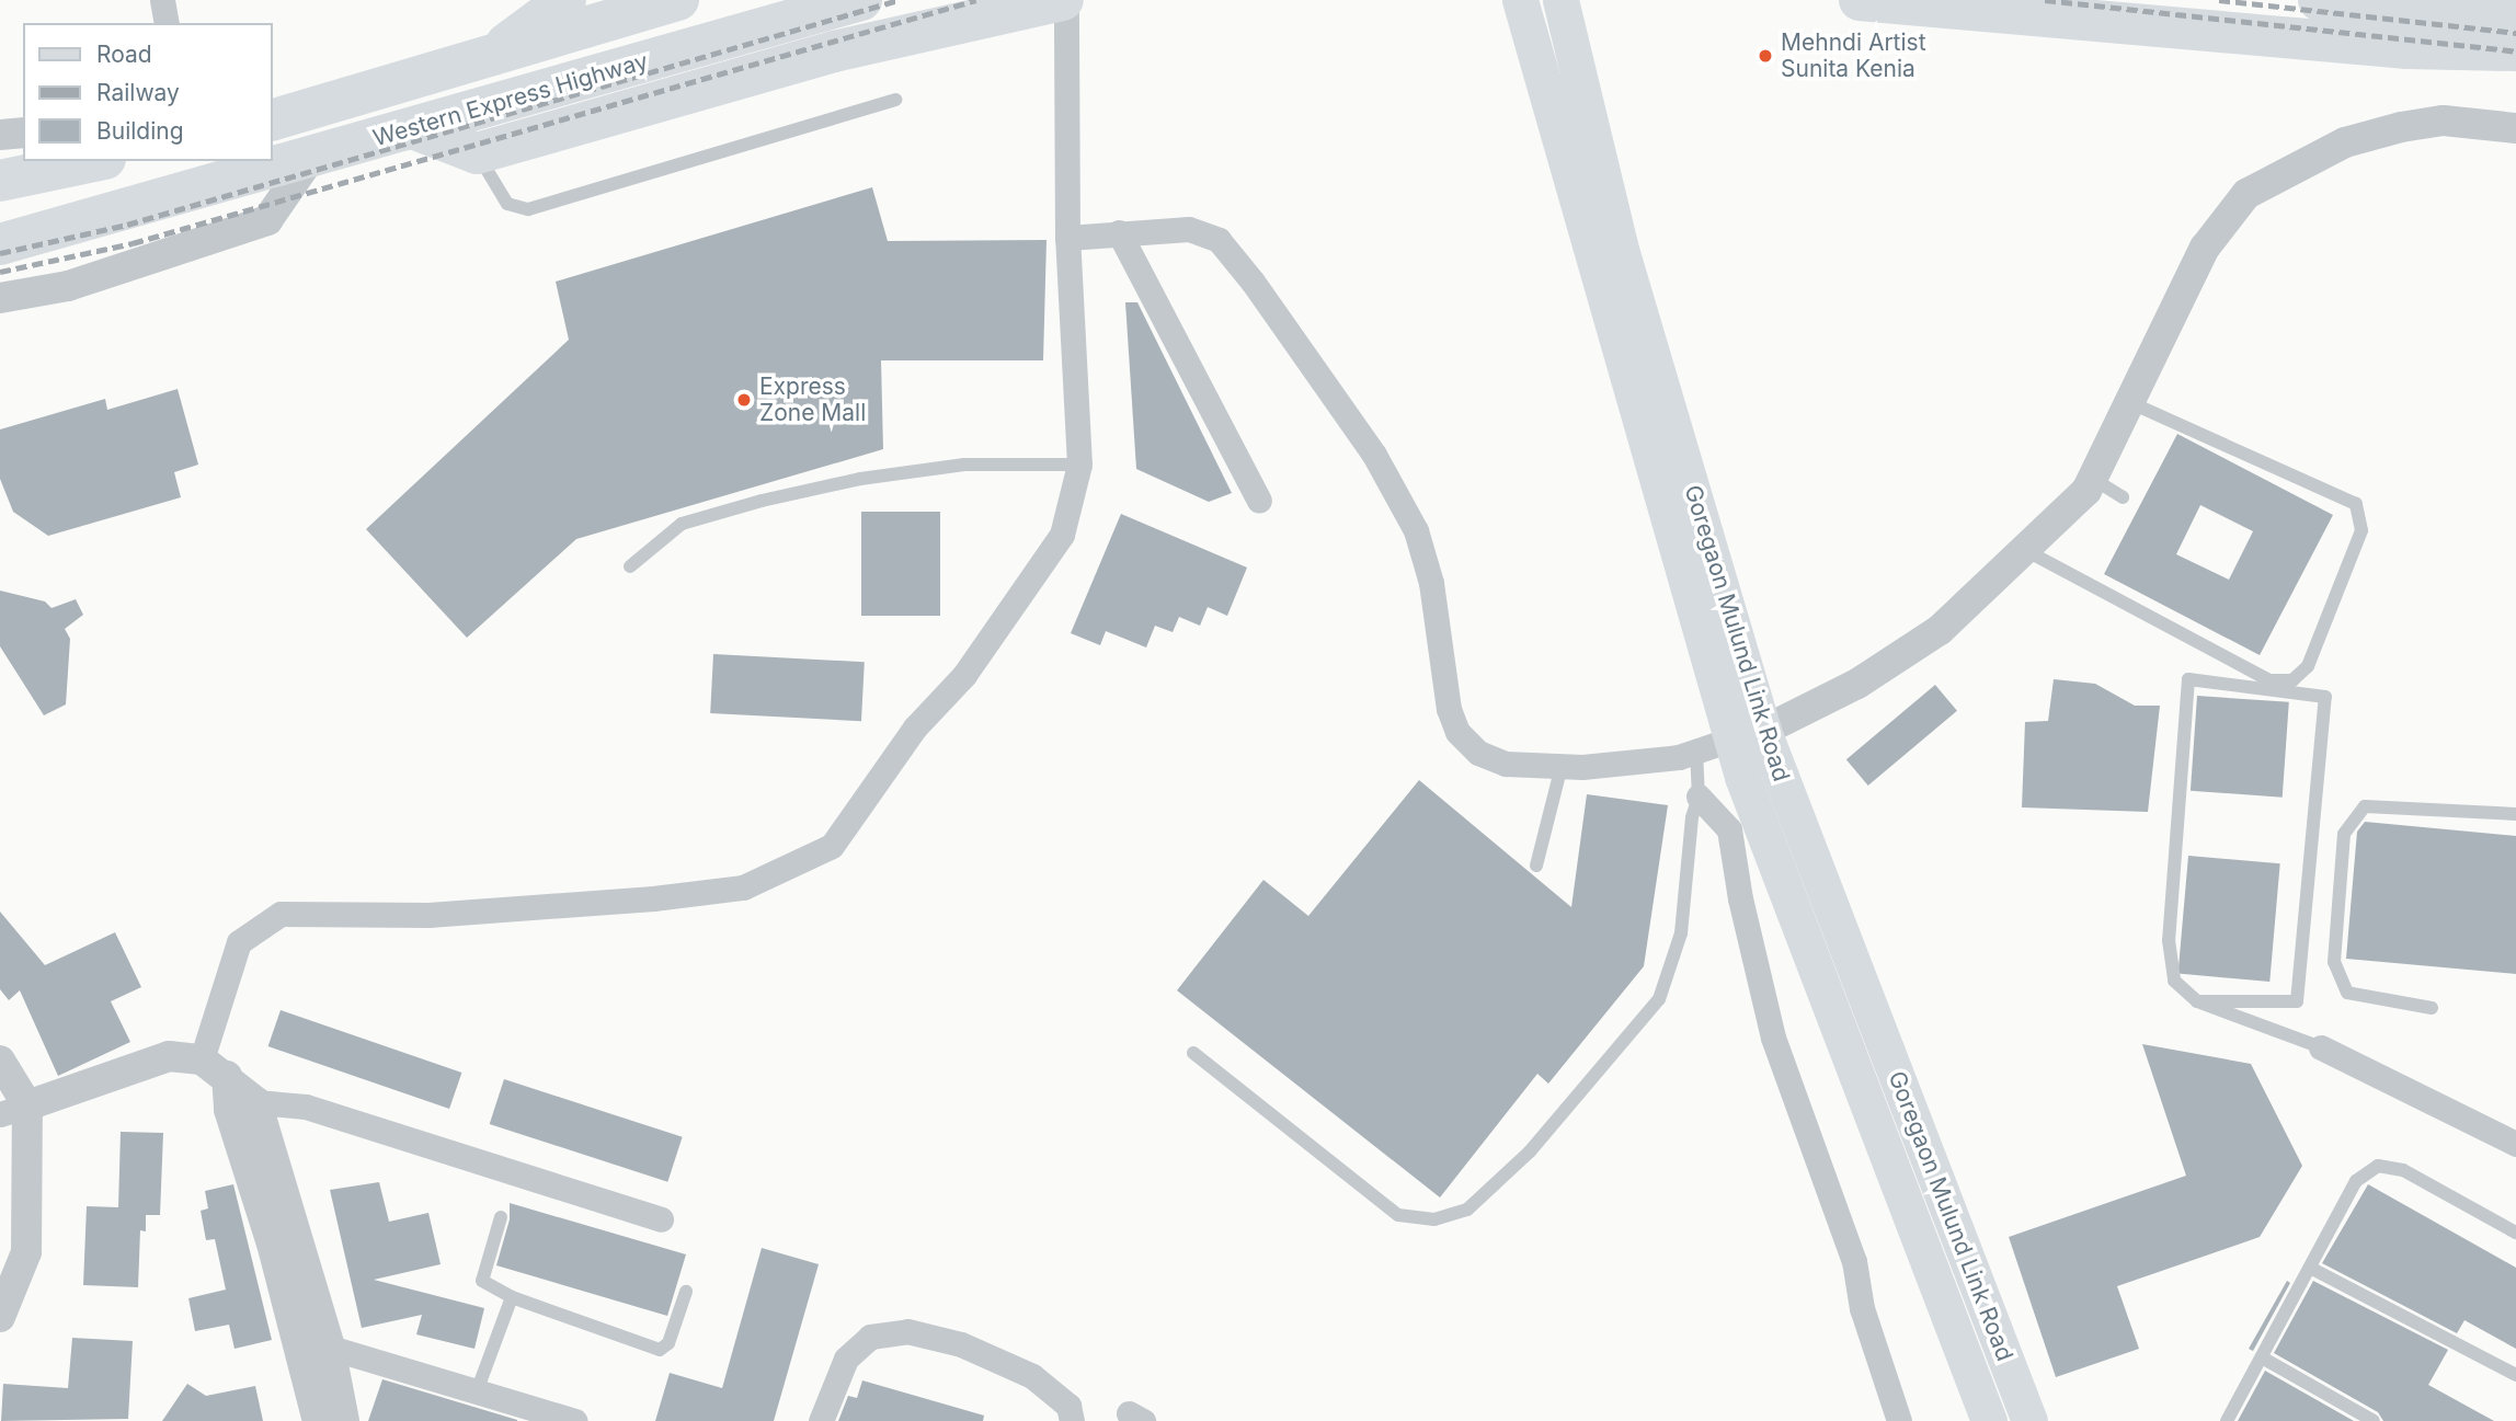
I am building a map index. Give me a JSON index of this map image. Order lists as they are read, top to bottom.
{
  "streets": {
    "highway": ["Western Express Highway"],
    "main road": ["Goregaon Mulund Link Road"]
  },
  "places": ["Mehndi Artist Sunita Kenia", "Express Zone Mall"],
  "legend": ["Road", "Railway", "Building"]
}
